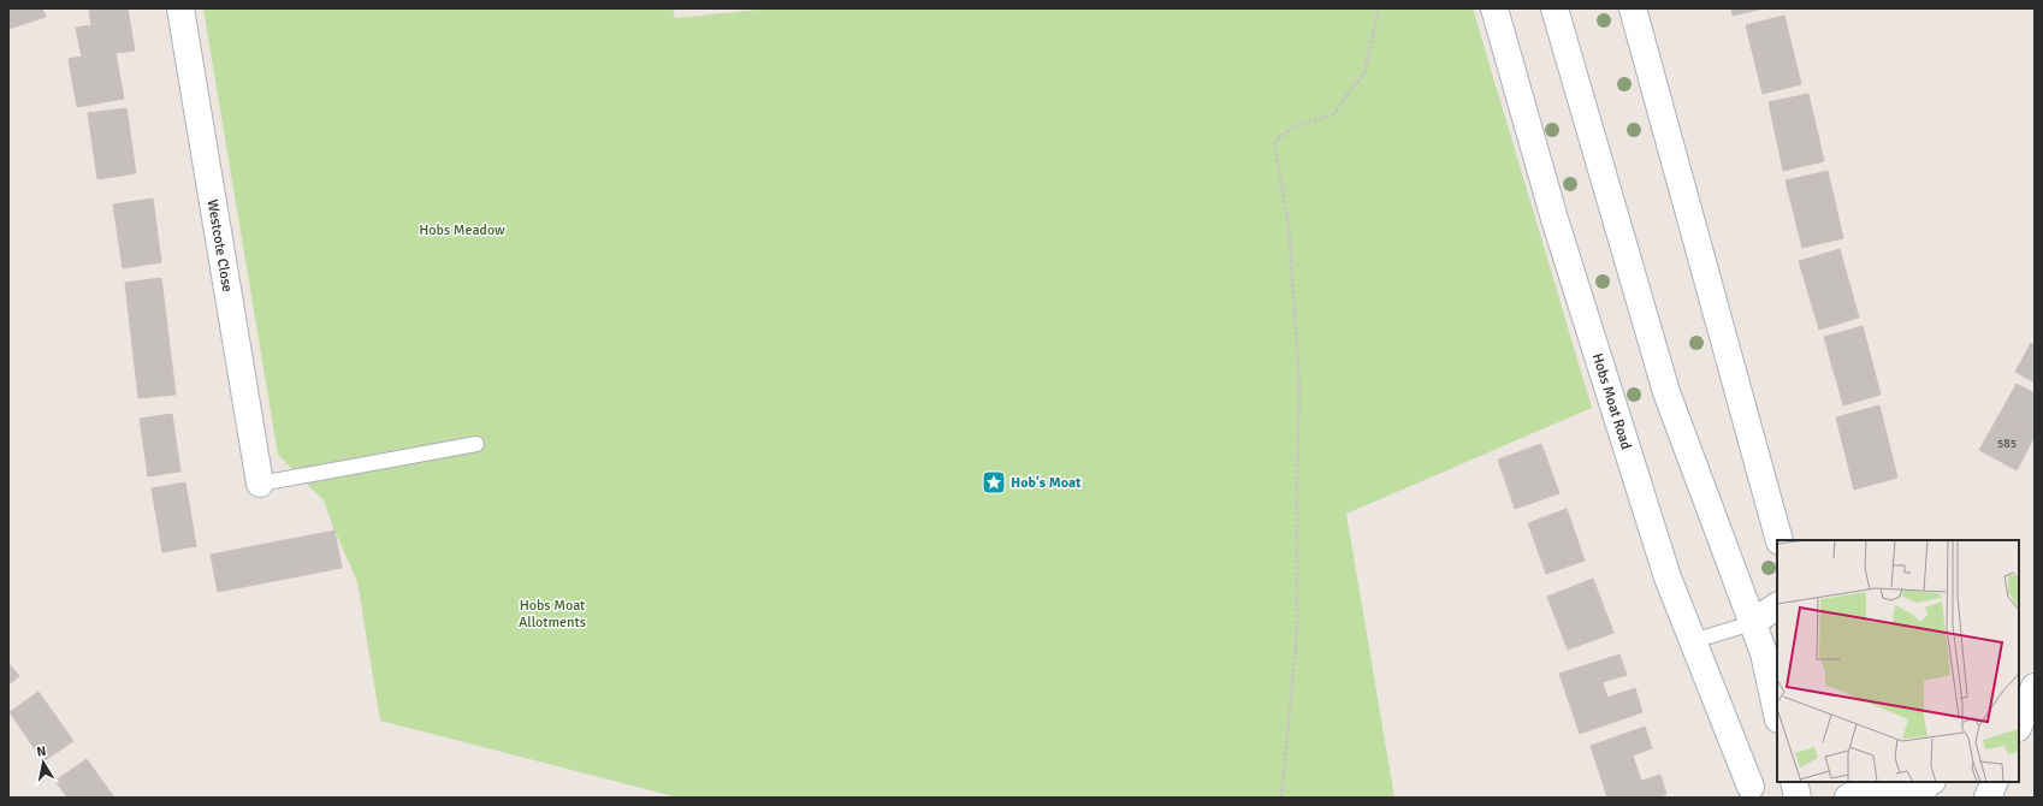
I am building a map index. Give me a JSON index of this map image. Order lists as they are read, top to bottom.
{
  "streets": {
    "street": ["Westcote Close", "Hobs Moat Road"]
  },
  "parks": ["Hobs Meadow", "Hobs Moat Allotments"],
  "places": {
    "place": ["Hob's Moat"]
  },
  "house_numbers": ["585"],
  "north": "top"
}
